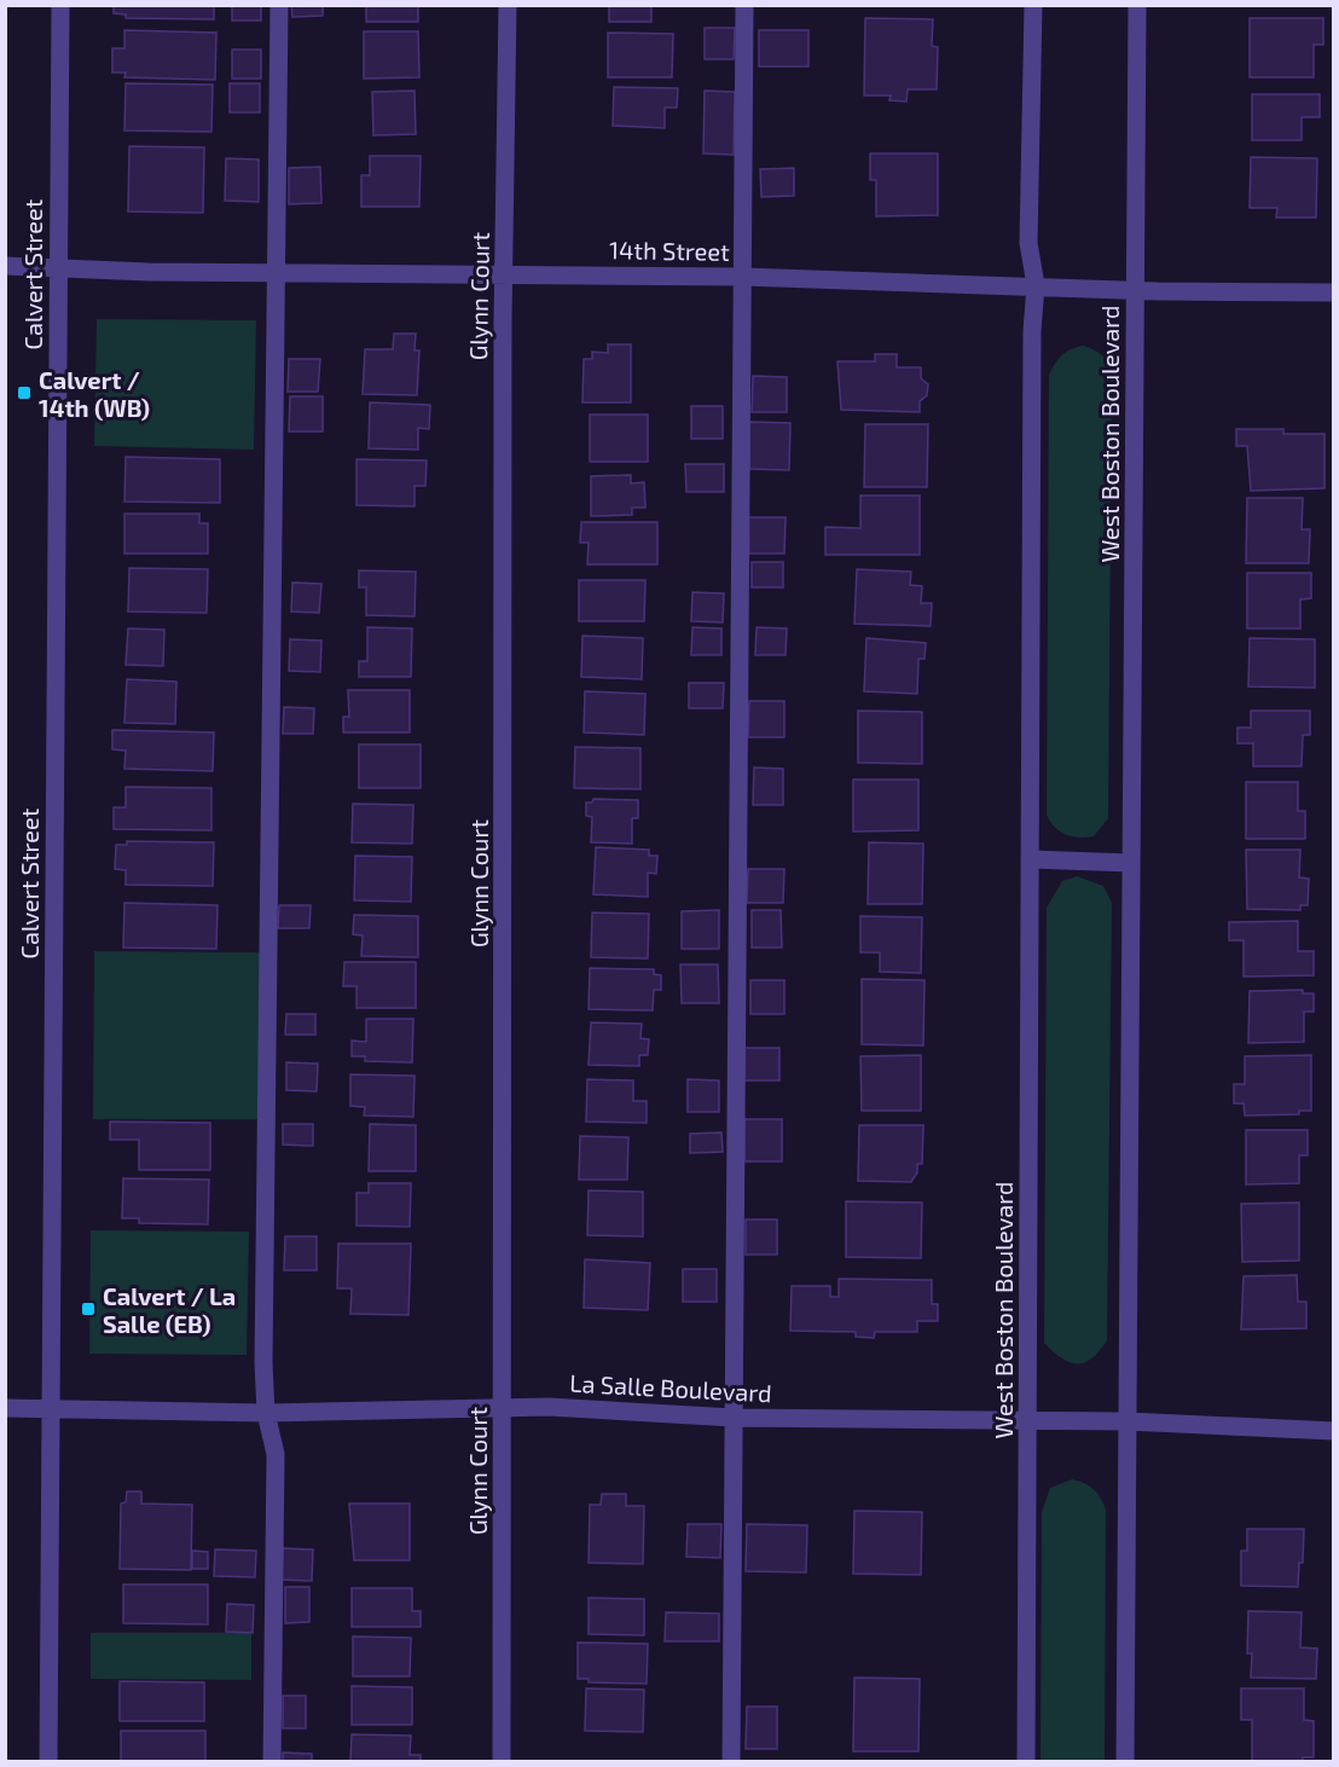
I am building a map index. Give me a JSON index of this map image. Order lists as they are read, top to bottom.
{
  "streets": {
    "street": [
      "14th Street",
      "Calvert Street",
      "Glynn Court",
      "West Boston Boulevard",
      "La Salle Boulevard"
    ]
  },
  "crossings": [
    ["14th Street", "Calvert Street"],
    ["14th Street", "Glynn Court"],
    ["14th Street", "West Boston Boulevard"],
    ["Calvert Street", "La Salle Boulevard"],
    ["Glynn Court", "La Salle Boulevard"],
    ["West Boston Boulevard", "La Salle Boulevard"]
  ],
  "places": {
    "transit": ["Calvert / 14th (WB)", "Calvert / La Salle (EB)"]
  }
}
